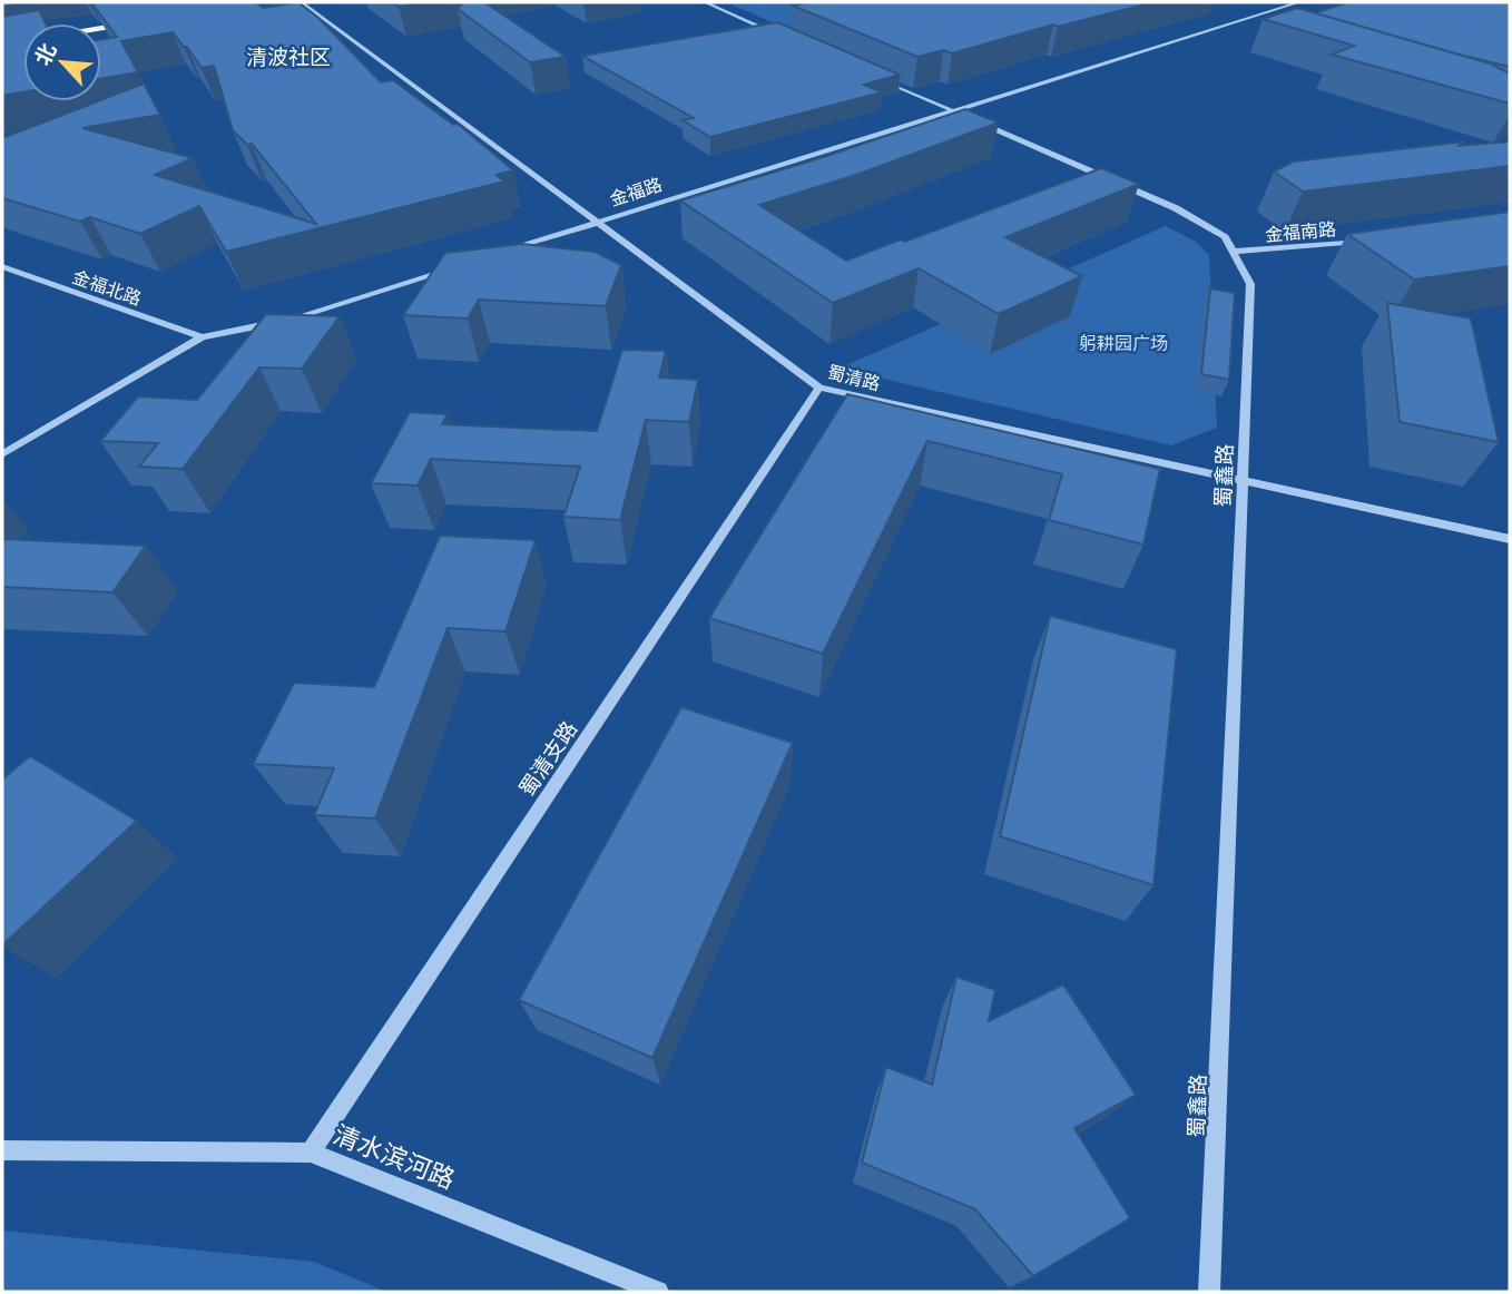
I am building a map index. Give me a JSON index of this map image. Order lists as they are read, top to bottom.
{
  "streets": {
    "street": [
      "金福路",
      "金福南路",
      "金福北路",
      "蜀清路",
      "蜀鑫路",
      "蜀清支路",
      "清水滨河路"
    ]
  },
  "crossings": [
    ["金福路", "蜀清路"],
    ["金福路", "蜀鑫路"],
    ["金福南路", "蜀鑫路"],
    ["蜀清路", "蜀鑫路"],
    ["蜀清路", "蜀清支路"],
    ["蜀清支路", "清水滨河路"]
  ],
  "districts": ["清波社区"],
  "parks": ["躬耕园广场"],
  "north": "top left"
}
